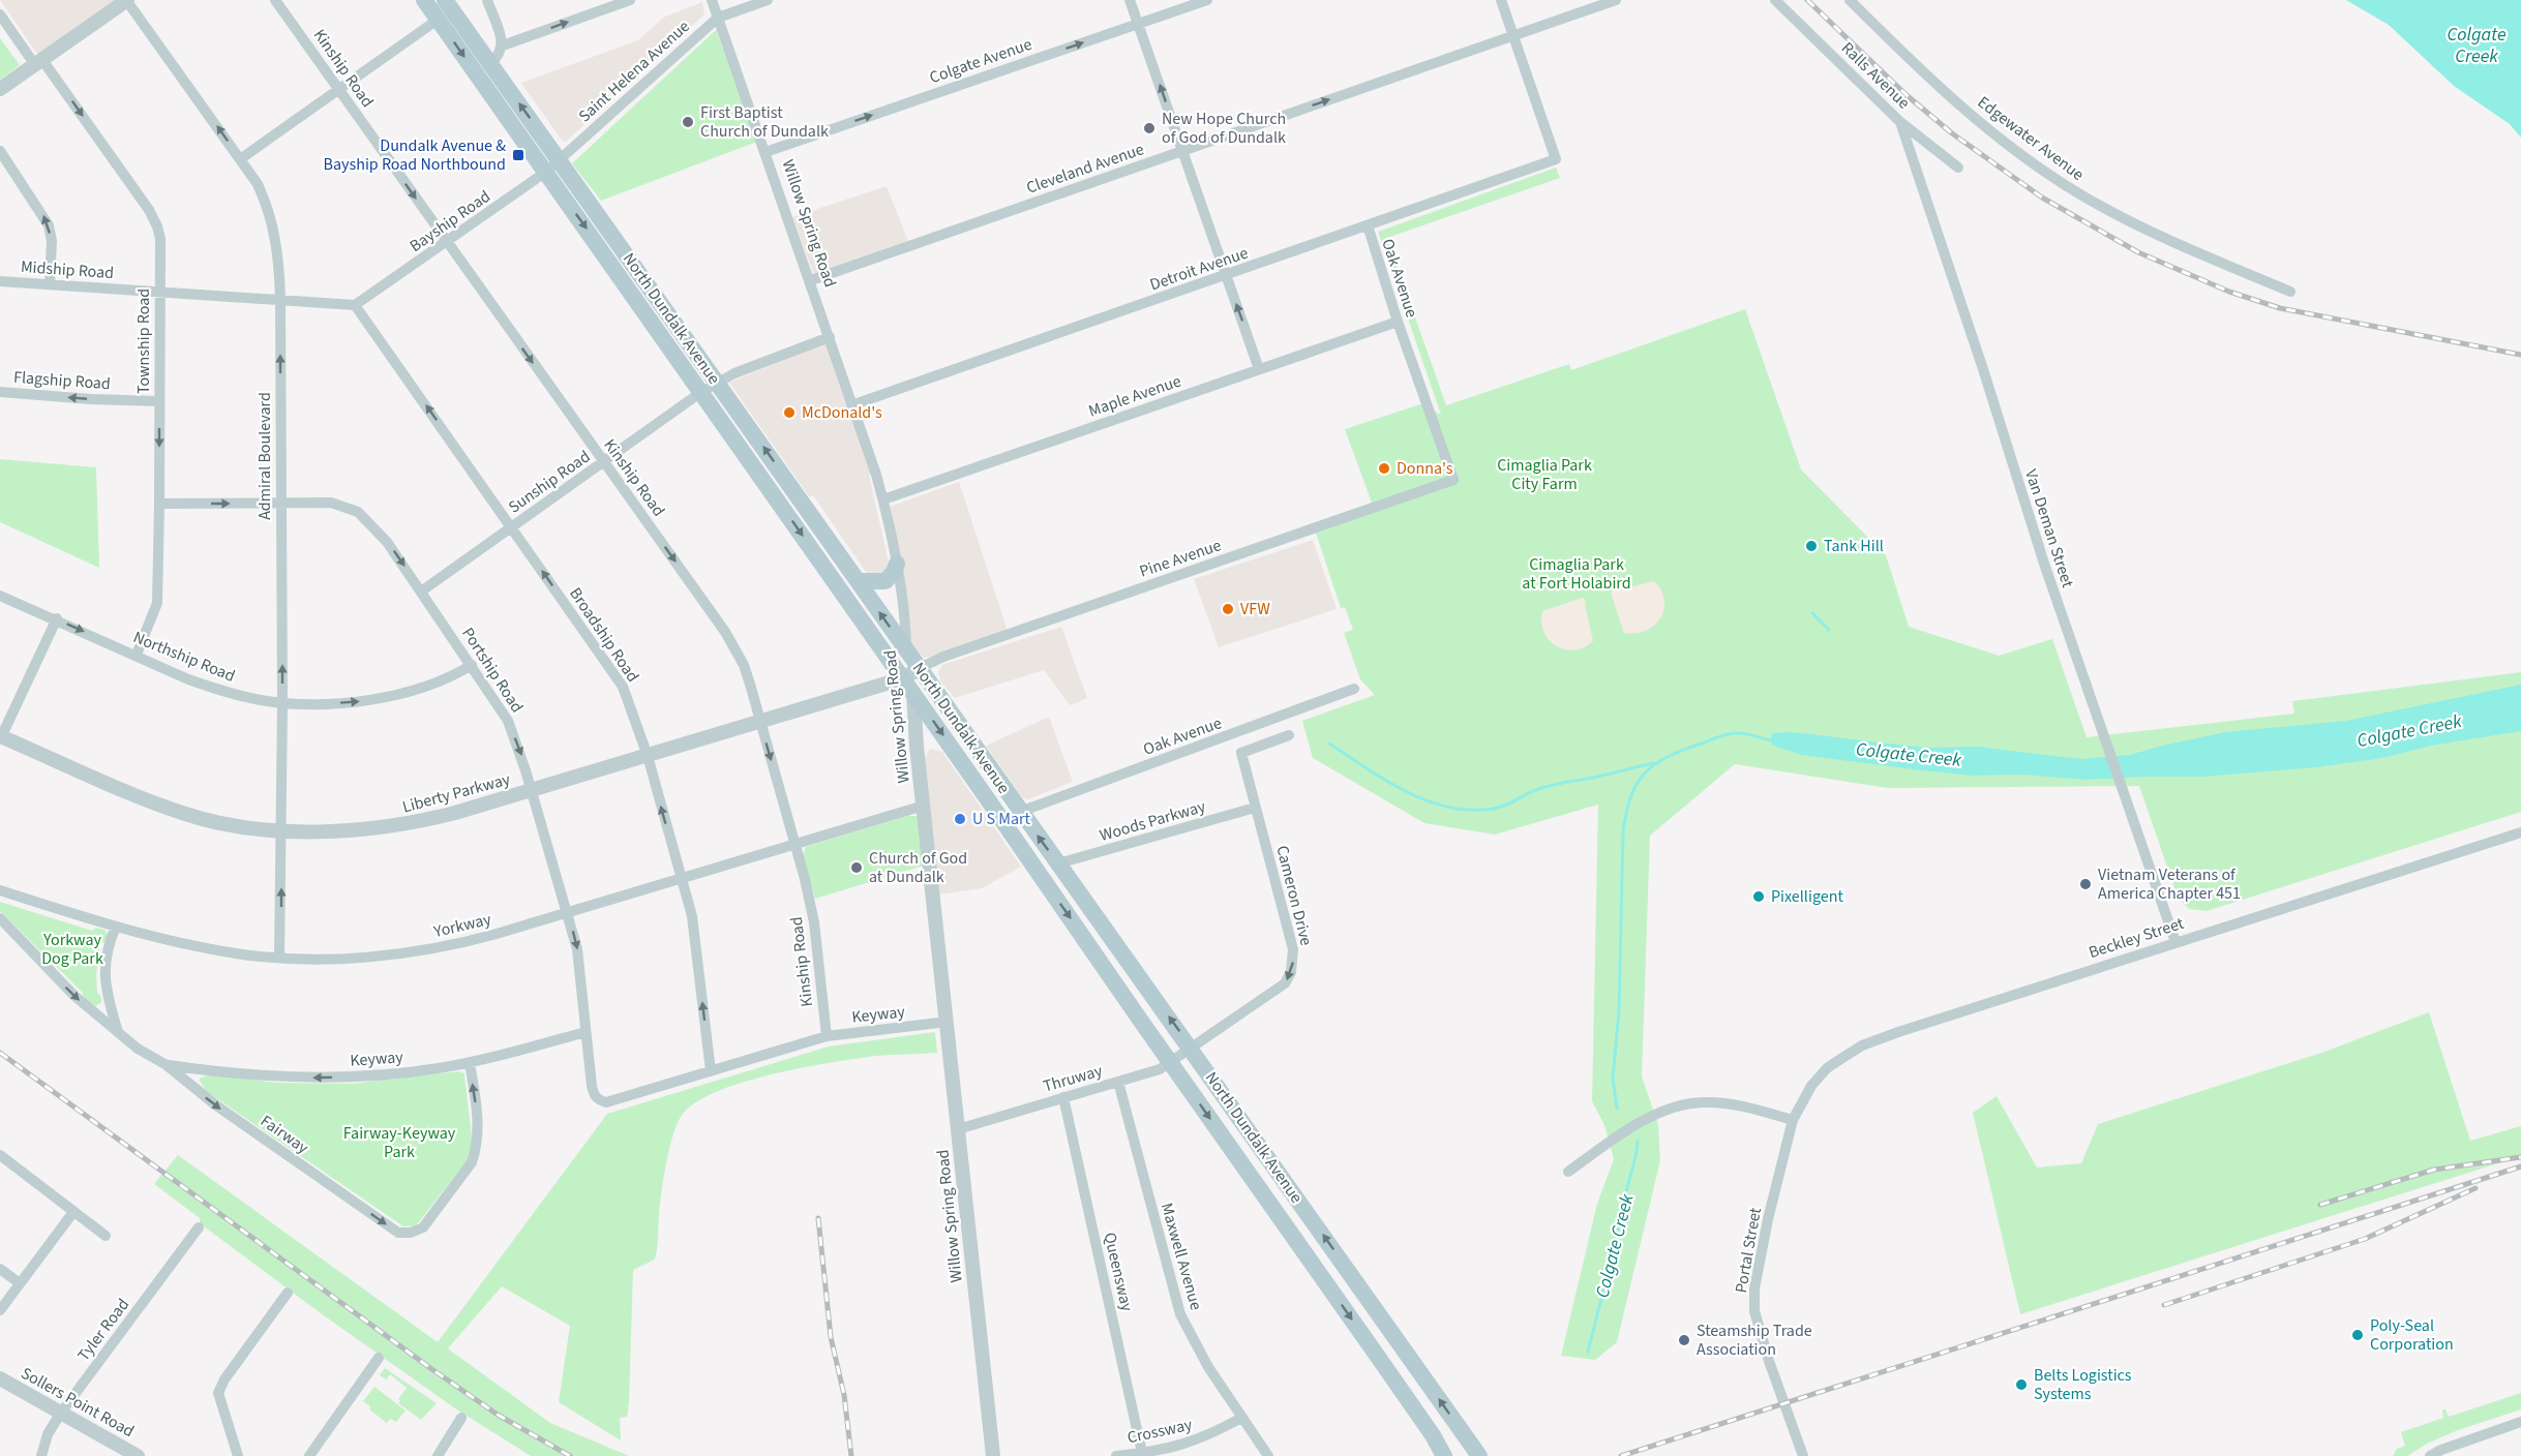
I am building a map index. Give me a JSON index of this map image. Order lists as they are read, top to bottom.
{
  "streets": {
    "main road": ["North Dundalk Avenue"],
    "street": [
      "Colgate Avenue",
      "Kinship Road",
      "Saint Helena Avenue",
      "Ralls Avenue",
      "Edgewater Avenue",
      "Cleveland Avenue",
      "Bayship Road",
      "Willow Spring Road",
      "Detroit Avenue",
      "Midship Road",
      "Oak Avenue",
      "Township Road",
      "Flagship Road",
      "Maple Avenue",
      "Admiral Boulevard",
      "Sunship Road",
      "Van Deman Street",
      "Pine Avenue",
      "Broadship Road",
      "Northship Road",
      "Portship Road",
      "Liberty Parkway",
      "Woods Parkway",
      "Cameron Drive",
      "Yorkway",
      "Beckley Street",
      "Keyway",
      "Thruway",
      "Fairway",
      "Portal Street",
      "Maxwell Avenue",
      "Queensway",
      "Tyler Road",
      "Sollers Point Road",
      "Crossway"
    ]
  },
  "crossings": [
    ["Colgate Avenue", "Willow Spring Road"],
    ["Kinship Road", "Bayship Road"],
    ["Kinship Road", "Sunship Road"],
    ["Kinship Road", "Liberty Parkway"],
    ["Kinship Road", "Yorkway"],
    ["Kinship Road", "Keyway"],
    ["Saint Helena Avenue", "Bayship Road"],
    ["Saint Helena Avenue", "Willow Spring Road"],
    ["Saint Helena Avenue", "North Dundalk Avenue"],
    ["Ralls Avenue", "Van Deman Street"],
    ["Cleveland Avenue", "Willow Spring Road"],
    ["Cleveland Avenue", "Detroit Avenue"],
    ["Bayship Road", "Midship Road"],
    ["Bayship Road", "North Dundalk Avenue"],
    ["Bayship Road", "Broadship Road"],
    ["Willow Spring Road", "Detroit Avenue"],
    ["Willow Spring Road", "North Dundalk Avenue"],
    ["Willow Spring Road", "Maple Avenue"],
    ["Willow Spring Road", "Sunship Road"],
    ["Willow Spring Road", "Pine Avenue"],
    ["Willow Spring Road", "Liberty Parkway"],
    ["Willow Spring Road", "Yorkway"],
    ["Willow Spring Road", "Keyway"],
    ["Willow Spring Road", "Thruway"],
    ["Detroit Avenue", "Oak Avenue"],
    ["Midship Road", "Township Road"],
    ["Midship Road", "Admiral Boulevard"],
    ["Midship Road", "Broadship Road"],
    ["Oak Avenue", "North Dundalk Avenue"],
    ["Oak Avenue", "Maple Avenue"],
    ["Oak Avenue", "Pine Avenue"],
    ["North Dundalk Avenue", "Sunship Road"],
    ["North Dundalk Avenue", "Pine Avenue"],
    ["North Dundalk Avenue", "Liberty Parkway"],
    ["North Dundalk Avenue", "Woods Parkway"],
    ["North Dundalk Avenue", "Cameron Drive"],
    ["North Dundalk Avenue", "Thruway"],
    ["Township Road", "Flagship Road"],
    ["Township Road", "Northship Road"],
    ["Township Road", "Portship Road"],
    ["Admiral Boulevard", "Northship Road"],
    ["Admiral Boulevard", "Portship Road"],
    ["Admiral Boulevard", "Liberty Parkway"],
    ["Admiral Boulevard", "Yorkway"],
    ["Sunship Road", "Broadship Road"],
    ["Sunship Road", "Portship Road"],
    ["Van Deman Street", "Beckley Street"],
    ["Pine Avenue", "Liberty Parkway"],
    ["Broadship Road", "Liberty Parkway"],
    ["Broadship Road", "Yorkway"],
    ["Broadship Road", "Keyway"],
    ["Northship Road", "Portship Road"],
    ["Portship Road", "Liberty Parkway"],
    ["Portship Road", "Yorkway"],
    ["Portship Road", "Keyway"],
    ["Woods Parkway", "Cameron Drive"],
    ["Cameron Drive", "Thruway"],
    ["Beckley Street", "Portal Street"],
    ["Keyway", "Fairway"],
    ["Thruway", "Maxwell Avenue"],
    ["Thruway", "Queensway"],
    ["Maxwell Avenue", "Crossway"],
    ["Queensway", "Crossway"],
    ["Tyler Road", "Sollers Point Road"]
  ],
  "one_way": [
    "Colgate Avenue",
    "Kinship Road",
    "Cleveland Avenue",
    "Township Road",
    "Flagship Road",
    "Admiral Boulevard",
    "Broadship Road",
    "Northship Road",
    "Portship Road",
    "Cameron Drive",
    "Keyway"
  ],
  "water": ["Colgate Creek"],
  "parks": [
    "Cimaglia Park City Farm",
    "Cimaglia Park at Fort Holabird",
    "Yorkway Dog Park",
    "Fairway-Keyway Park"
  ],
  "places": {
    "other": [
      "First Baptist Church of Dundalk",
      "New Hope Church of God of Dundalk",
      "McDonald's",
      "Donna's",
      "Tank Hill",
      "VFW",
      "U S Mart",
      "Church of God at Dundalk",
      "Vietnam Veterans of America Chapter 451",
      "Pixelligent",
      "Poly-Seal Corporation",
      "Steamship Trade Association",
      "Belts Logistics Systems"
    ],
    "transit": ["Dundalk Avenue & Bayship Road Northbound"]
  }
}
